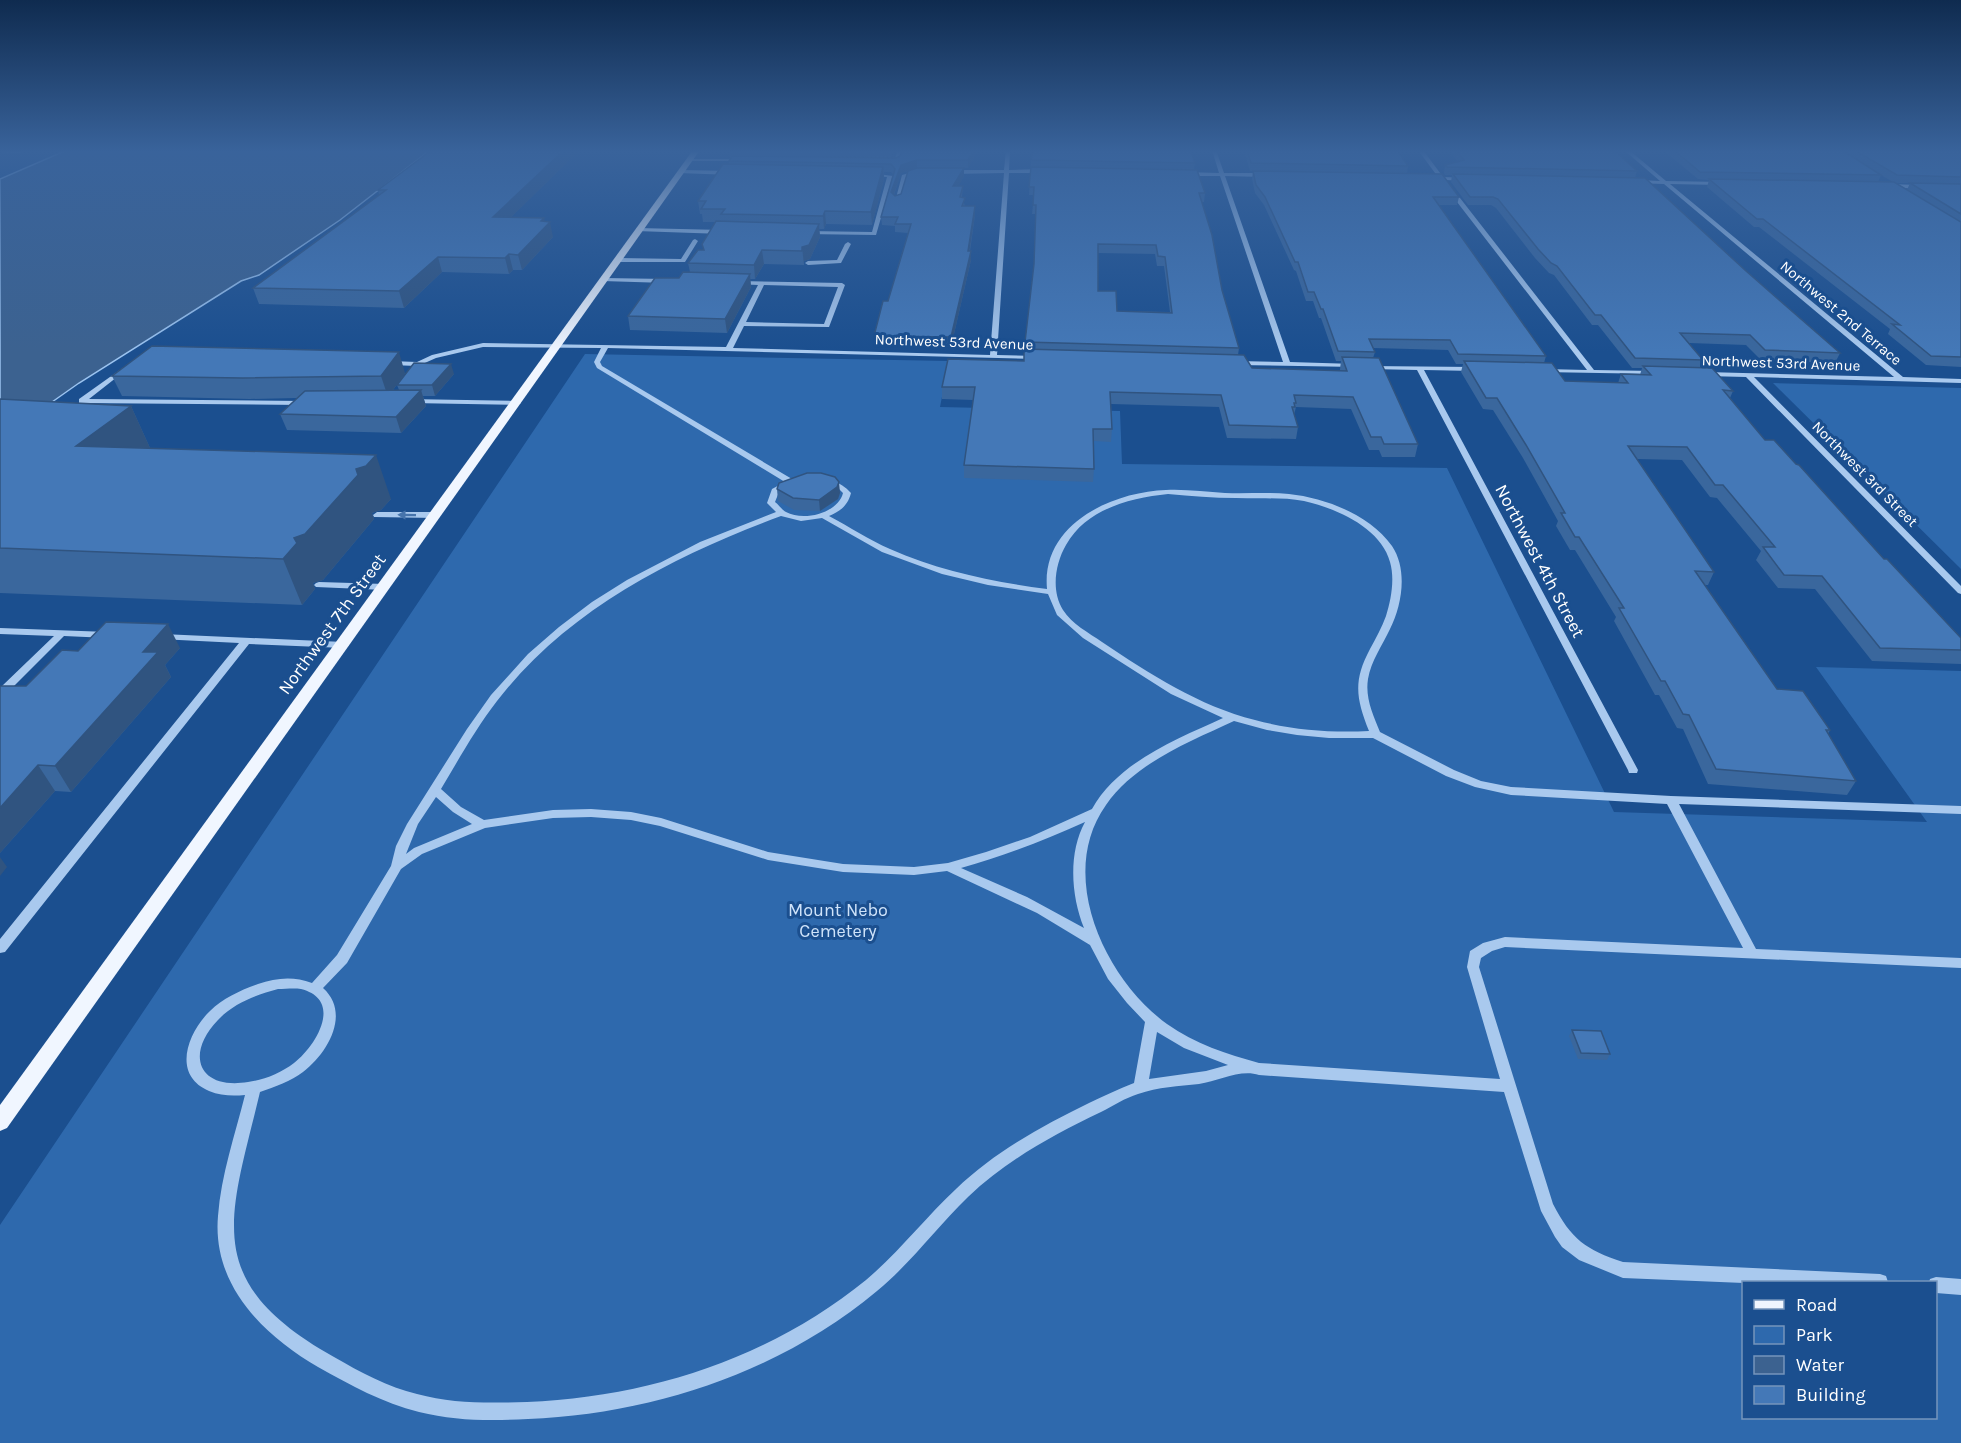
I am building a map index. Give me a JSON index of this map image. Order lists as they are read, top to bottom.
{
  "streets": {
    "main road": ["Northwest 7th Street"],
    "street": [
      "Northwest 2nd Terrace",
      "Northwest 53rd Avenue",
      "Northwest 3rd Street",
      "Northwest 4th Street"
    ]
  },
  "crossings": [
    ["Northwest 2nd Terrace", "Northwest 53rd Avenue"],
    ["Northwest 53rd Avenue", "Northwest 3rd Street"],
    ["Northwest 53rd Avenue", "Northwest 7th Street"]
  ],
  "parks": ["Mount Nebo Cemetery"],
  "legend": [
    "Road",
    "Park",
    "Water",
    "Building"
  ]
}
